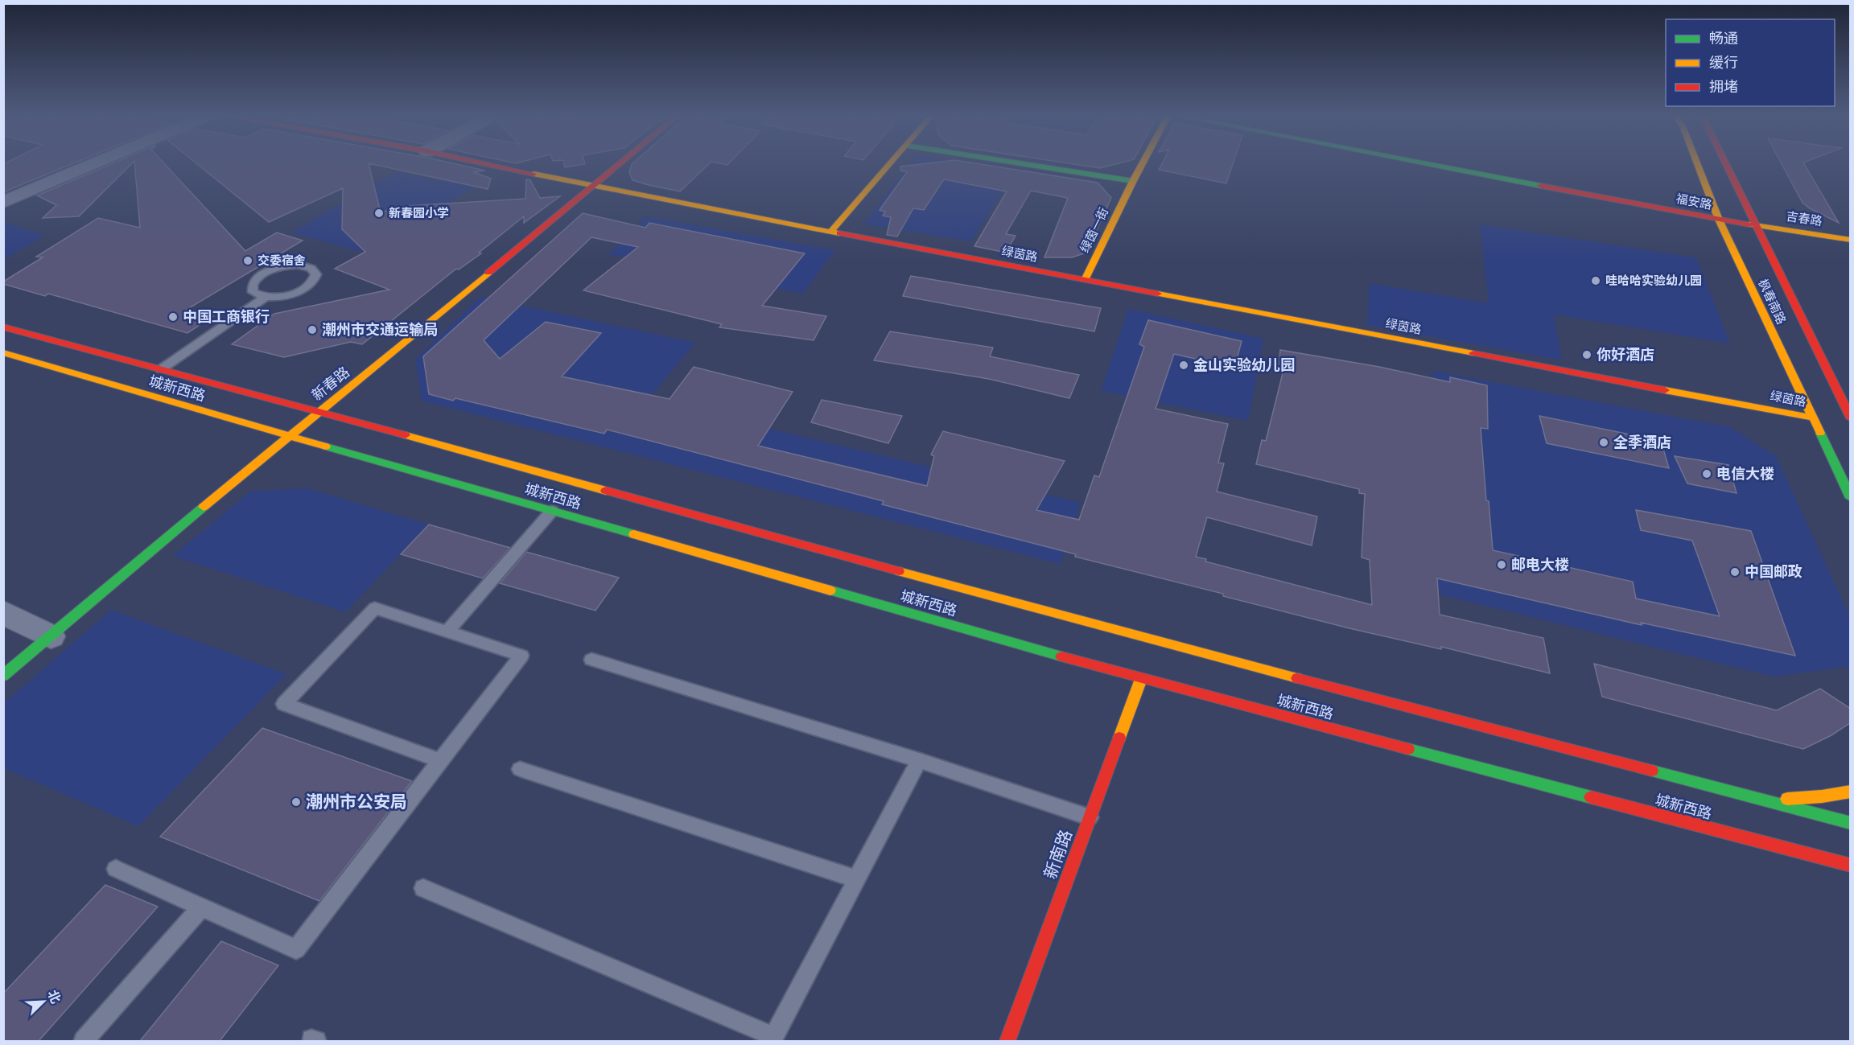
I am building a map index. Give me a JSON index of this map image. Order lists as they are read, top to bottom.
{
  "streets": {
    "street": [
      "福安路",
      "吉春路",
      "绿茵一街",
      "绿茵路",
      "枫春南路",
      "新春路",
      "城新西路",
      "新南路"
    ]
  },
  "crossings": [
    ["福安路", "吉春路"],
    ["福安路", "枫春南路"],
    ["吉春路", "枫春南路"],
    ["绿茵一街", "绿茵路"],
    ["绿茵路", "枫春南路"],
    ["绿茵路", "新春路"],
    ["新春路", "城新西路"],
    ["城新西路", "新南路"]
  ],
  "places": [
    "新春园小学",
    "交委宿舍",
    "哇哈哈实验幼儿园",
    "中国工商银行",
    "潮州市交通运输局",
    "你好酒店",
    "金山实验幼儿园",
    "全季酒店",
    "电信大楼",
    "邮电大楼",
    "中国邮政",
    "潮州市公安局"
  ],
  "legend": ["畅通", "缓行", "拥堵"],
  "north": "top right"
}
